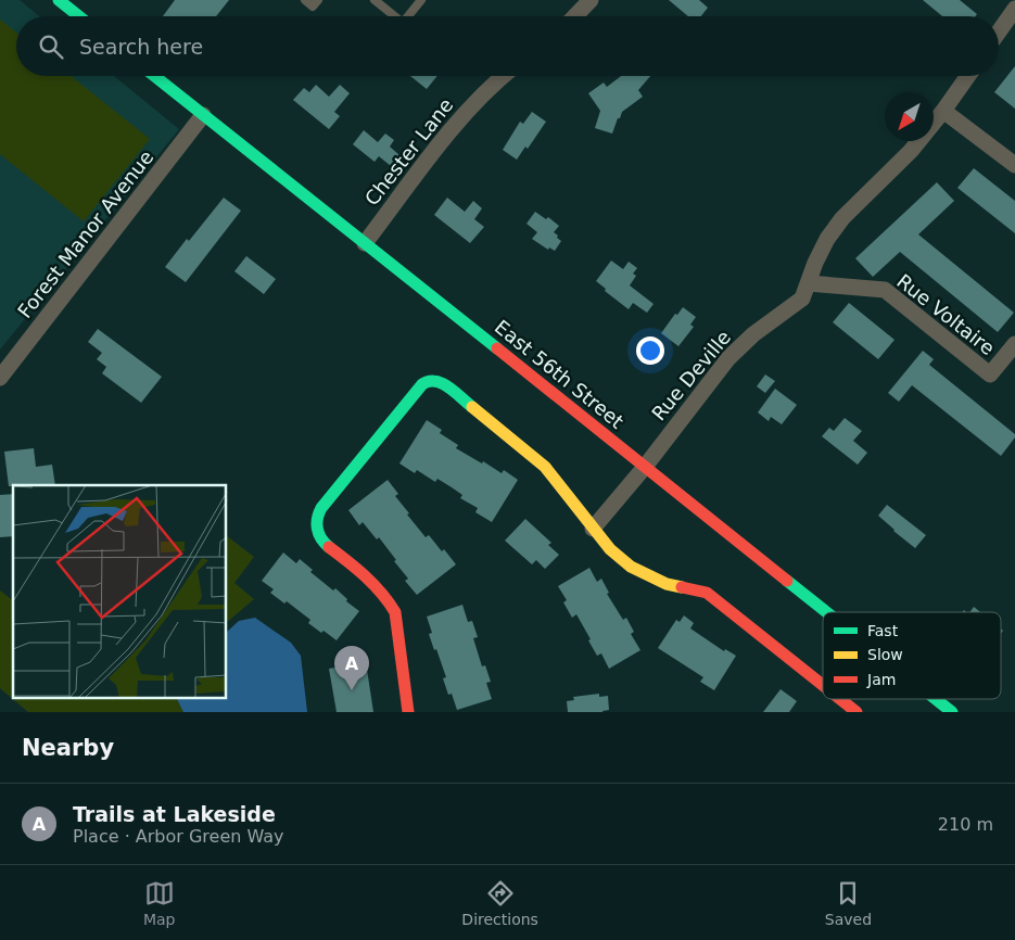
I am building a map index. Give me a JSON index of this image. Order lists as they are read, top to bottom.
{
  "streets": {
    "street": [
      "Chester Lane",
      "Forest Manor Avenue",
      "Rue Voltaire",
      "East 56th Street",
      "Rue Deville"
    ]
  },
  "crossings": [
    ["Chester Lane", "East 56th Street"],
    ["Forest Manor Avenue", "East 56th Street"],
    ["Rue Voltaire", "Rue Deville"],
    ["East 56th Street", "Rue Deville"]
  ],
  "legend": ["Fast", "Slow", "Jam"],
  "north": "bottom left",
  "page": {
    "search": "Search here",
    "pins": "A",
    "heading": "Nearby",
    "list": [
      {
        "mark": "A",
        "name": "Trails at Lakeside",
        "note": "Place · Arbor Green Way",
        "value": "210 m"
      }
    ],
    "nav": ["Map", "Directions", "Saved"]
  }
}
